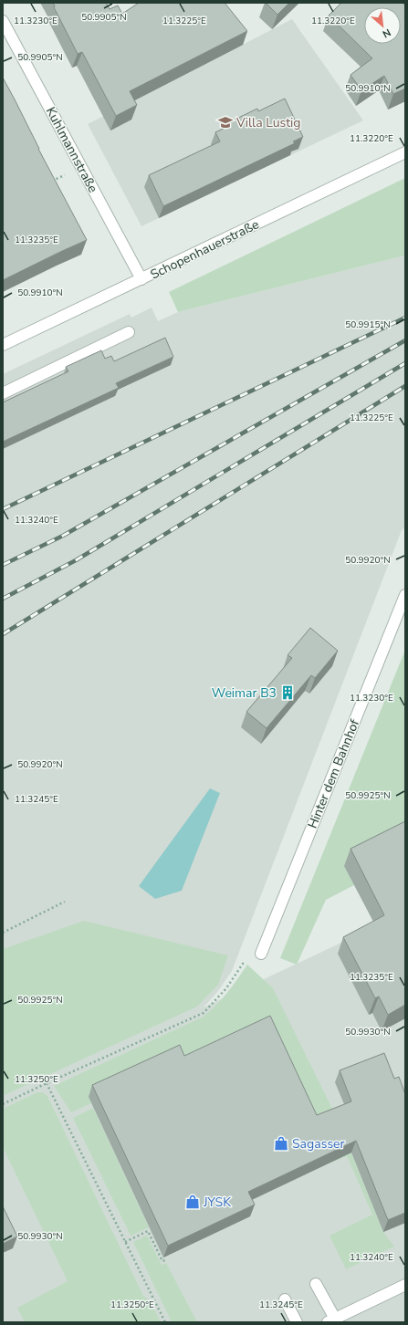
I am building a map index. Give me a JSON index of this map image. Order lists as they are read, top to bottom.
{
  "streets": {
    "street": ["Kuhlmannstraße", "Schopenhauerstraße", "Hinter dem Bahnhof"]
  },
  "crossings": [
    ["Kuhlmannstraße", "Schopenhauerstraße"]
  ],
  "places": {
    "school or university": ["Villa Lustig"],
    "building": ["Weimar B3"],
    "shop": ["Sagasser", "JYSK"]
  },
  "north": "bottom right",
  "coordinates": [
    "50.9905°N",
    "11.3230°E",
    "11.3225°E",
    "11.3220°E",
    "50.9910°N",
    "11.3235°E",
    "50.9915°N",
    "11.3240°E",
    "50.9920°N",
    "50.9925°N",
    "11.3245°E",
    "50.9930°N",
    "11.3250°E"
  ]
}
